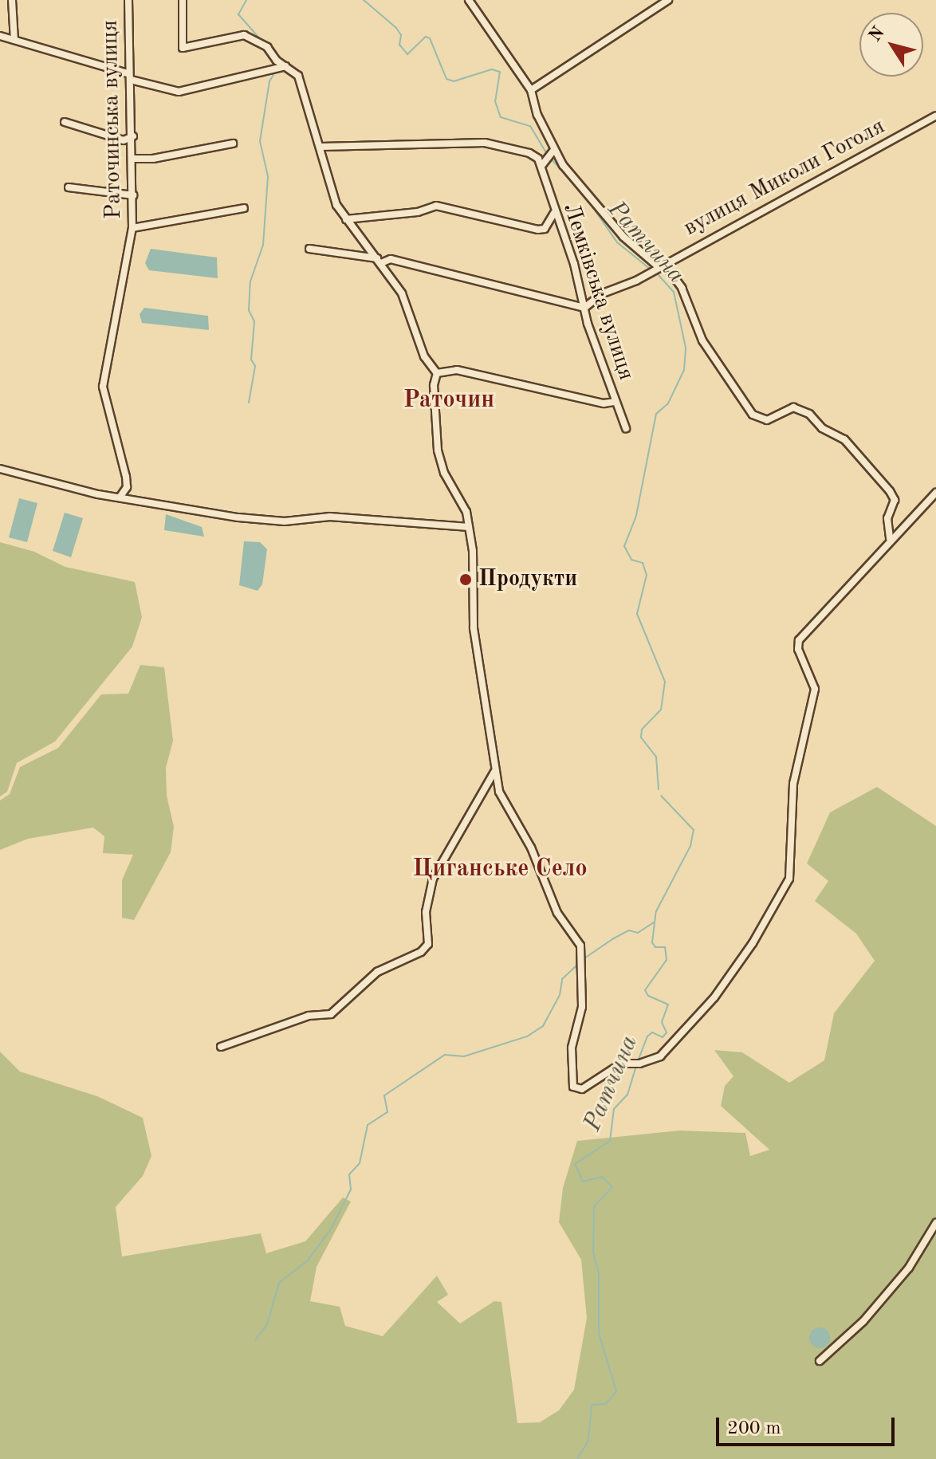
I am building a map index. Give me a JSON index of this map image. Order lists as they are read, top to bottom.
{
  "streets": {
    "street": ["Раточинська вулиця", "вулиця Миколи Гоголя", "Лемківська вулиця"]
  },
  "crossings": [
    ["вулиця Миколи Гоголя", "Лемківська вулиця"]
  ],
  "districts": ["Раточин", "Циганське Село"],
  "water": ["Ратчина"],
  "places": ["Продукти"],
  "scale_bar": "200 m",
  "north": "top left"
}
